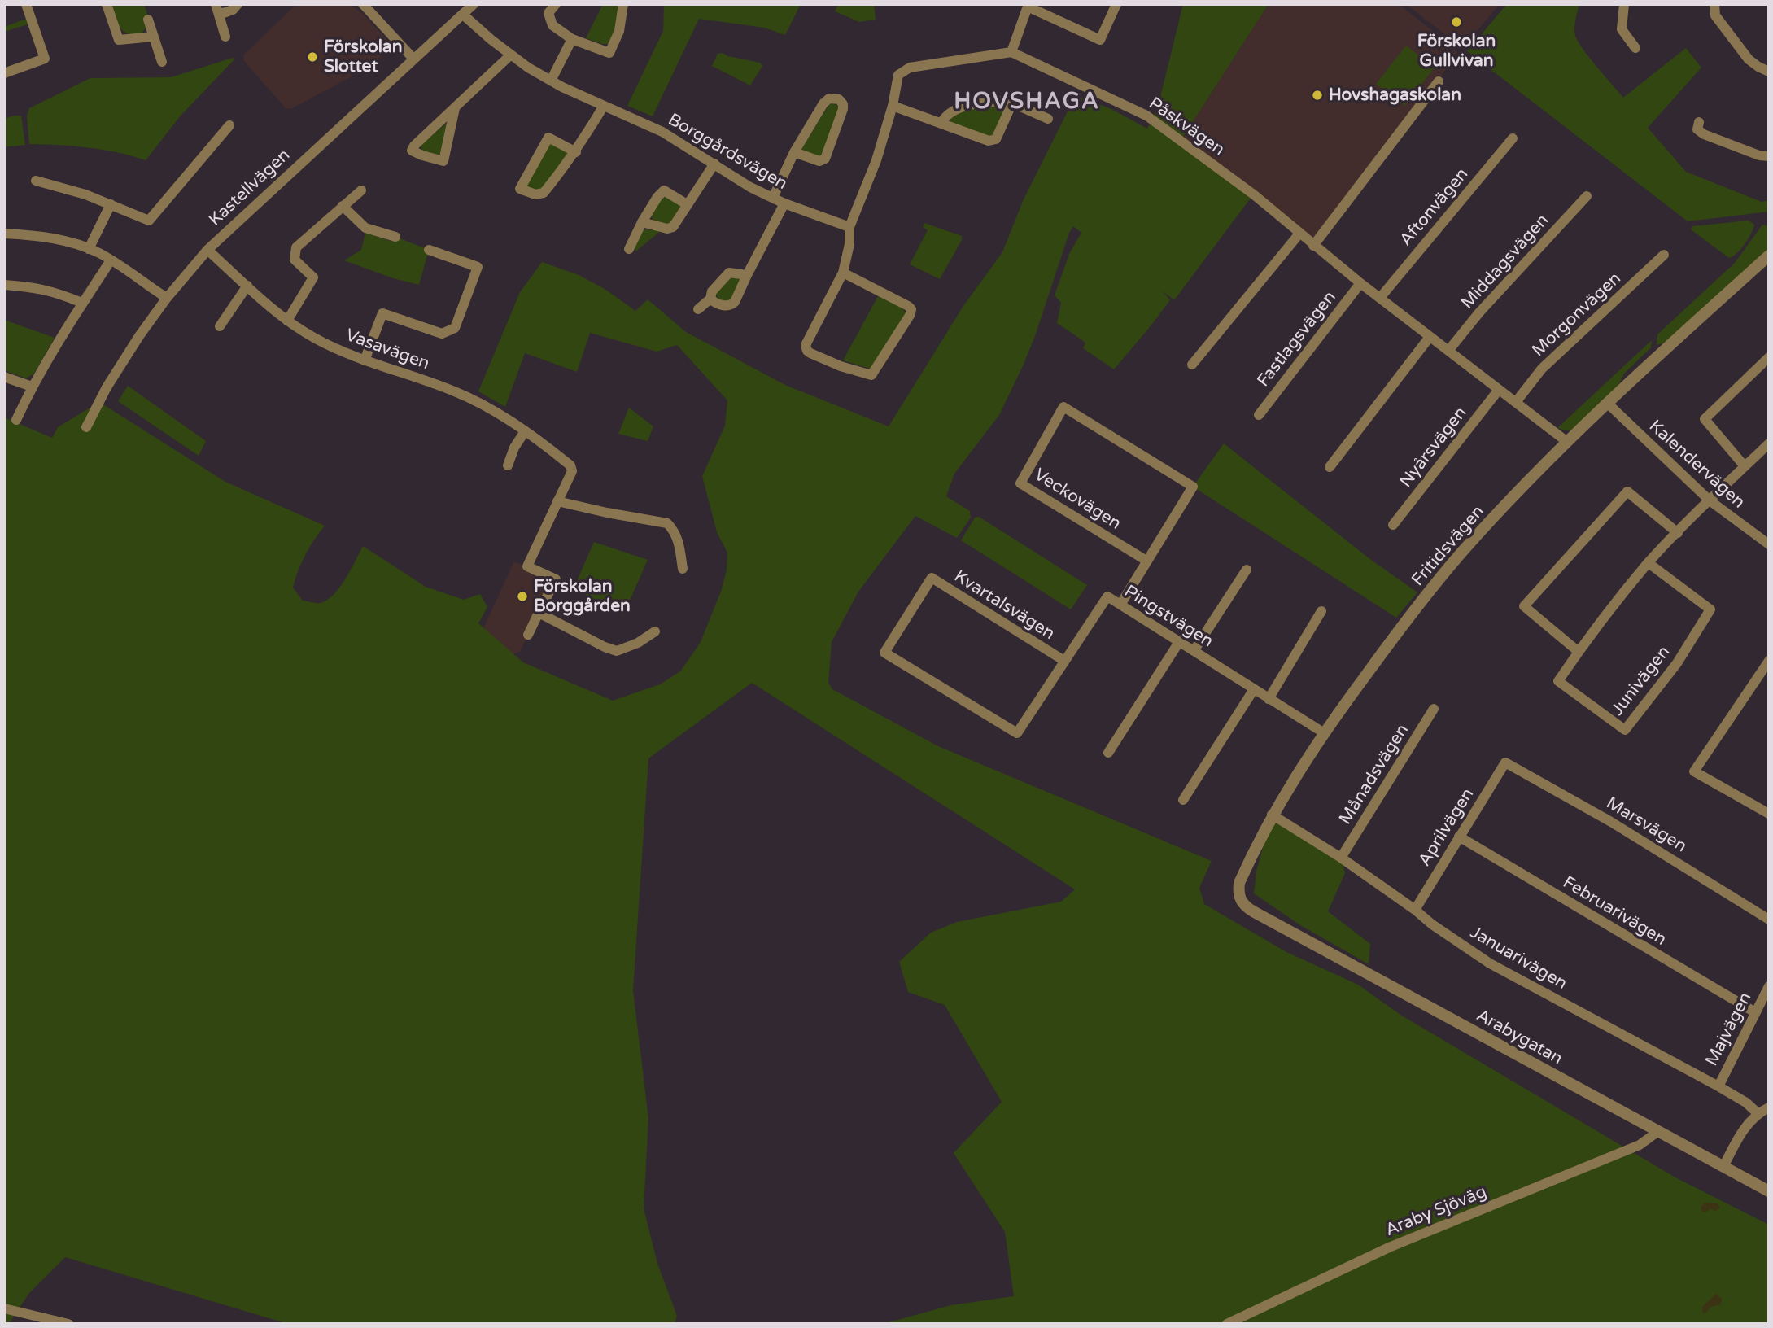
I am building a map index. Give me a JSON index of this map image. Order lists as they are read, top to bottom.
{
  "streets": {
    "street": [
      "Påskvägen",
      "Borggårdsvägen",
      "Kastellvägen",
      "Aftonvägen",
      "Middagsvägen",
      "Morgonvägen",
      "Fastlagsvägen",
      "Vasavägen",
      "Nyårsvägen",
      "Kalendervägen",
      "Veckovägen",
      "Fritidsvägen",
      "Kvartalsvägen",
      "Pingstvägen",
      "Junivägen",
      "Månadsvägen",
      "Marsvägen",
      "Aprilvägen",
      "Februarivägen",
      "Januarivägen",
      "Majvägen",
      "Arabygatan",
      "Araby Sjöväg"
    ]
  },
  "crossings": [
    ["Påskvägen", "Aftonvägen"],
    ["Påskvägen", "Middagsvägen"],
    ["Påskvägen", "Morgonvägen"],
    ["Påskvägen", "Fastlagsvägen"],
    ["Påskvägen", "Nyårsvägen"],
    ["Påskvägen", "Fritidsvägen"],
    ["Borggårdsvägen", "Kastellvägen"],
    ["Kastellvägen", "Vasavägen"],
    ["Kalendervägen", "Fritidsvägen"],
    ["Kalendervägen", "Junivägen"],
    ["Fritidsvägen", "Pingstvägen"],
    ["Fritidsvägen", "Januarivägen"],
    ["Fritidsvägen", "Arabygatan"],
    ["Kvartalsvägen", "Pingstvägen"],
    ["Månadsvägen", "Januarivägen"],
    ["Marsvägen", "Aprilvägen"],
    ["Aprilvägen", "Februarivägen"],
    ["Aprilvägen", "Januarivägen"],
    ["Februarivägen", "Majvägen"],
    ["Januarivägen", "Majvägen"],
    ["Arabygatan", "Araby Sjöväg"]
  ],
  "districts": ["HOVSHAGA"],
  "places": [
    "Förskolan Gullvivan",
    "Förskolan Slottet",
    "Hovshagaskolan",
    "Förskolan Borggården"
  ]
}
